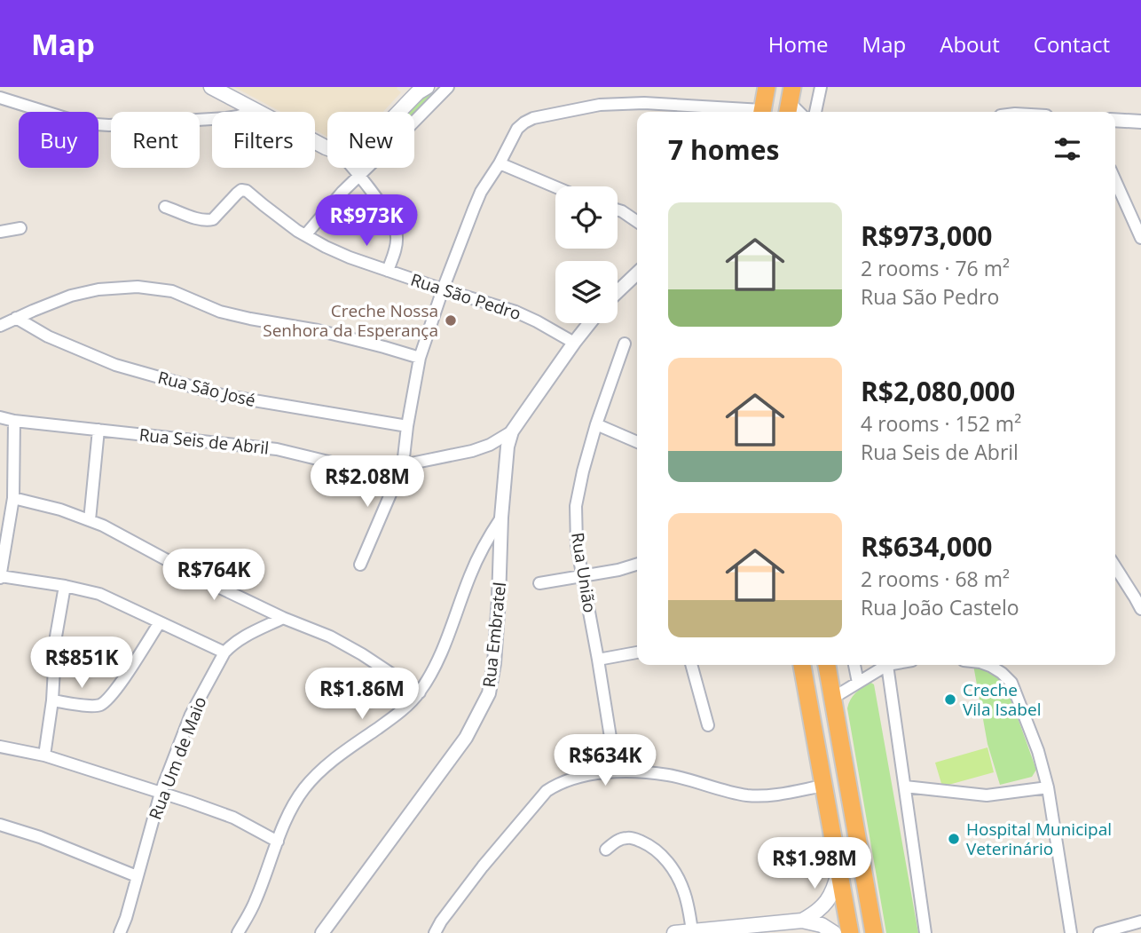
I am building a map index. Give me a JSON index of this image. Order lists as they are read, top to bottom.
{
  "streets": {
    "street": [
      "Rua São Pedro",
      "Rua São José",
      "Rua Seis de Abril",
      "Rua União",
      "Rua Embratel",
      "Rua Um de Maio"
    ]
  },
  "crossings": [
    ["Rua São Pedro", "Rua Embratel"],
    ["Rua Seis de Abril", "Rua Embratel"]
  ],
  "places": ["Creche Nossa Senhora da Esperança", "Creche Vila Isabel", "Hospital Municipal Veterinário"],
  "page": {
    "header": "Map",
    "nav": [
      "Home",
      "Map",
      "About",
      "Contact"
    ],
    "chip": [
      "Buy",
      "Rent",
      "Filters",
      "New"
    ],
    "heading": "7 homes",
    "list": [
      {
        "name": "R$973,000",
        "note": "2 rooms · 76 m² · Rua São Pedro"
      },
      {
        "name": "R$2,080,000",
        "note": "4 rooms · 152 m² · Rua Seis de Abril"
      },
      {
        "name": "R$634,000",
        "note": "2 rooms · 68 m² · Rua João Castelo"
      }
    ],
    "price": [
      "R$973K",
      "R$2.08M",
      "R$764K",
      "R$851K",
      "R$1.86M",
      "R$634K",
      "R$1.98M"
    ]
  }
}
